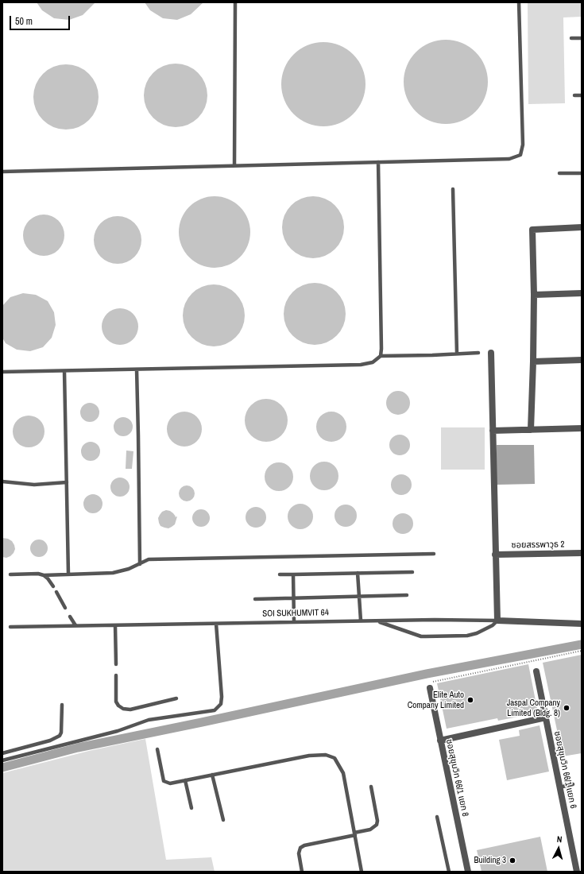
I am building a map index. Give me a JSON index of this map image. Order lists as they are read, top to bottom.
{
  "streets": {
    "street": [
      "ซอยสรรพาวุธ 2",
      "SOI SUKHUMVIT 64",
      "ซอยสุขุมวิท 66/1 แยก 6",
      "ซอยสุขุมวิท 66/1 แยก 8"
    ]
  },
  "places": ["Elite Auto Company Limited", "Jaspal Company Limited (Bldg. 8)", "Building 3"],
  "scale_bar": "50 m",
  "north": "top"
}
